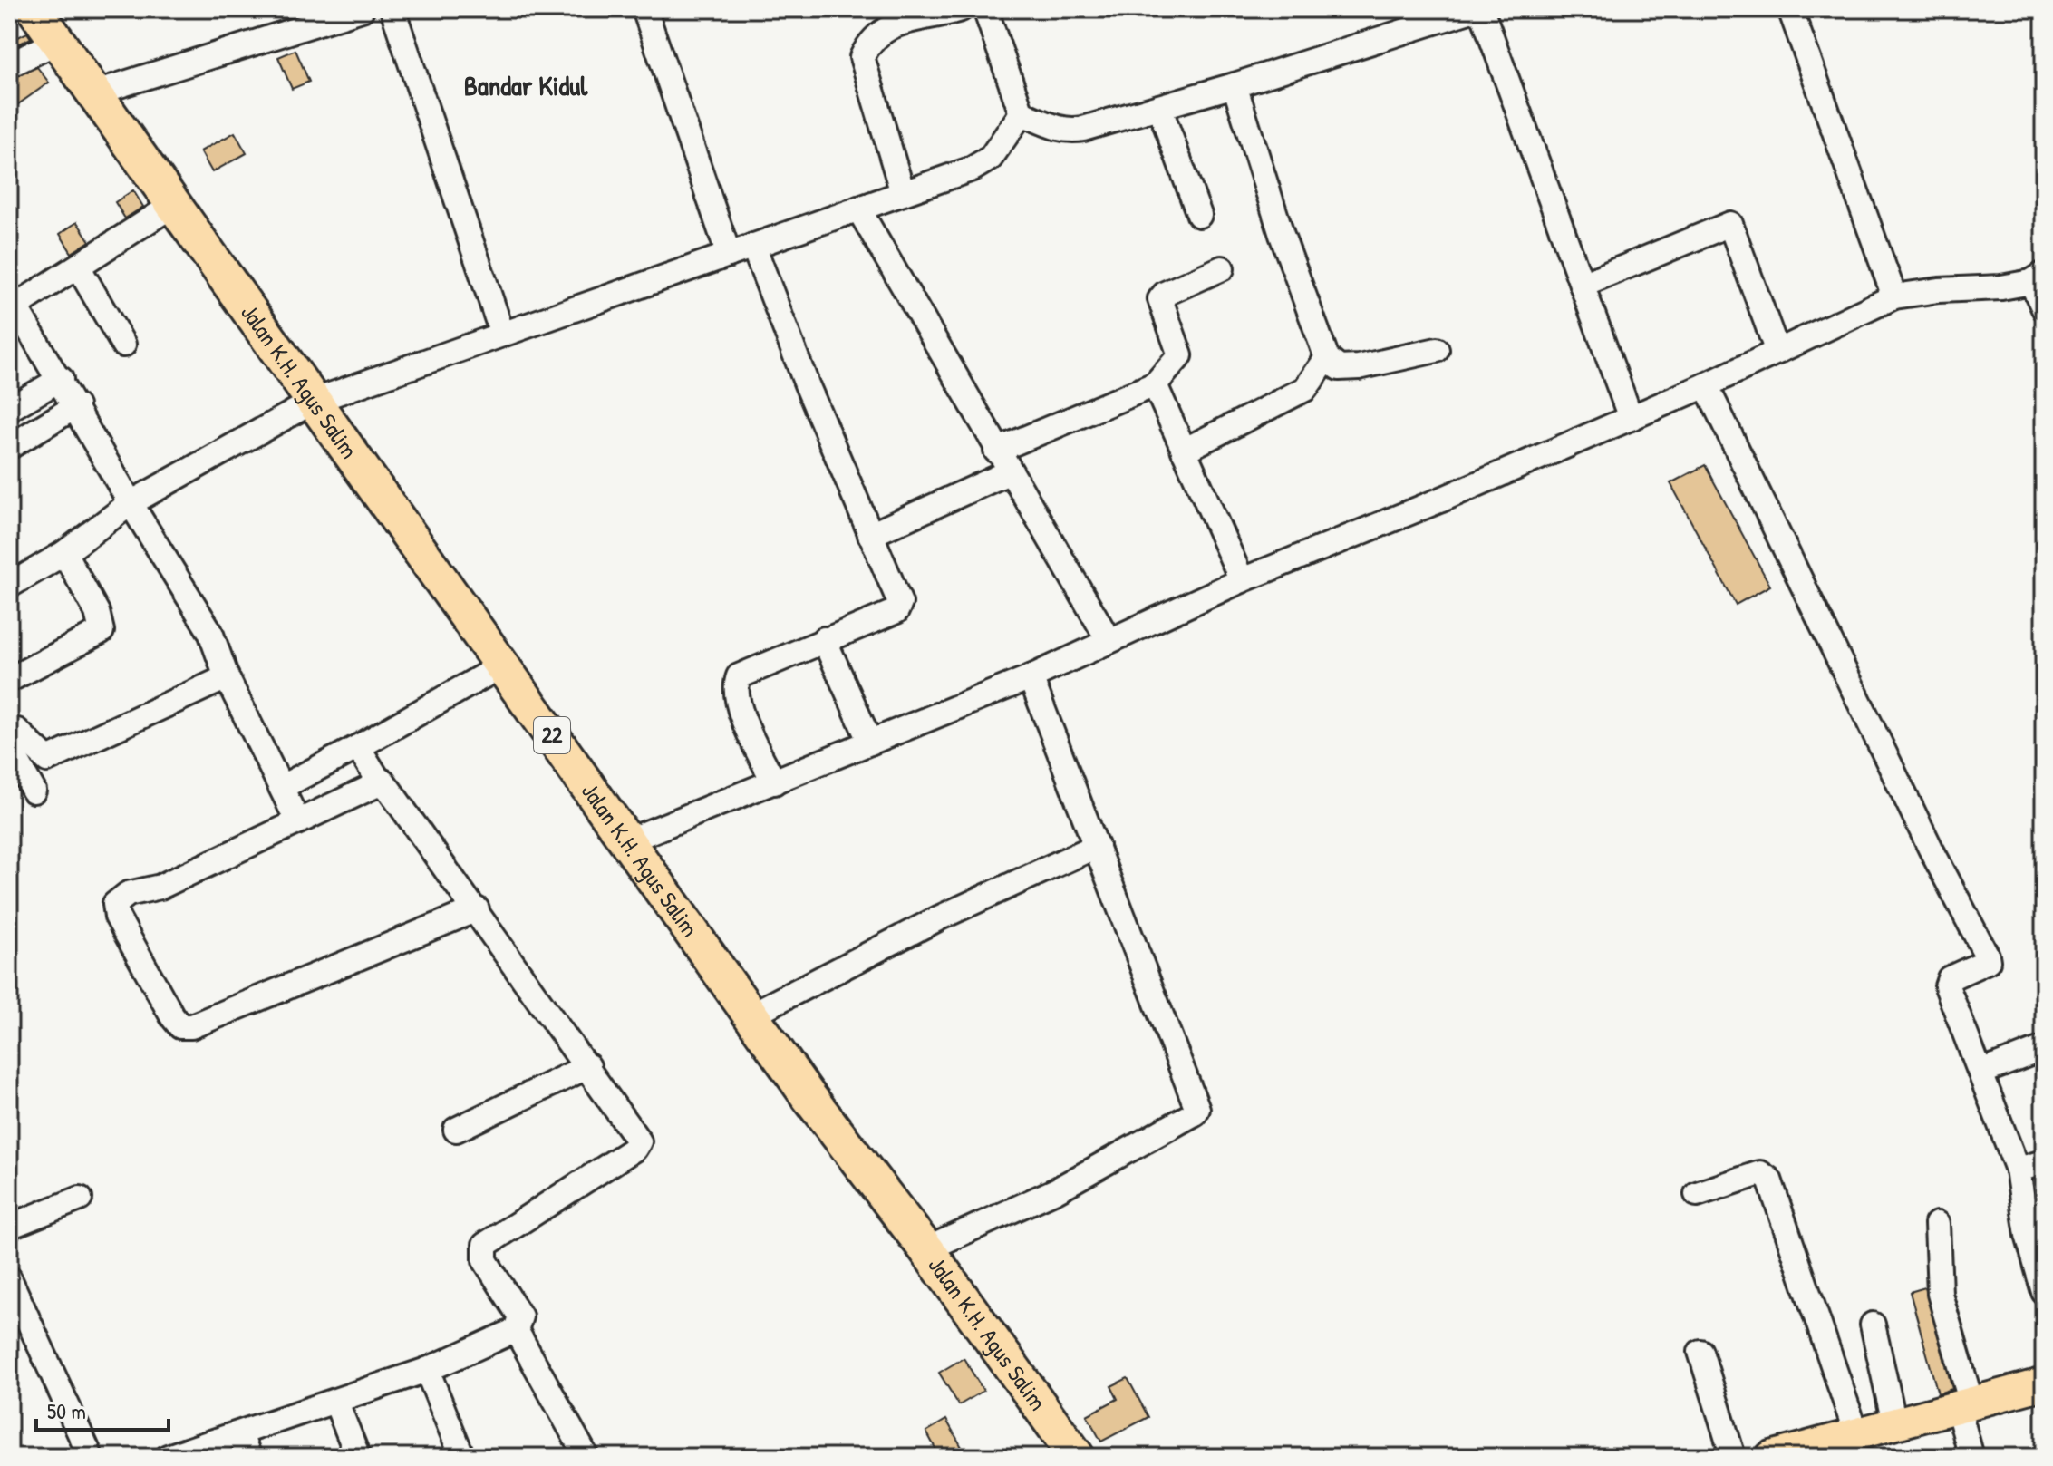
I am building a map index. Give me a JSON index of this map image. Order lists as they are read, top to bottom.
{
  "streets": {
    "highway": ["Jalan K.H. Agus Salim", "22"]
  },
  "districts": ["Bandar Kidul"],
  "scale_bar": "50 m"
}
